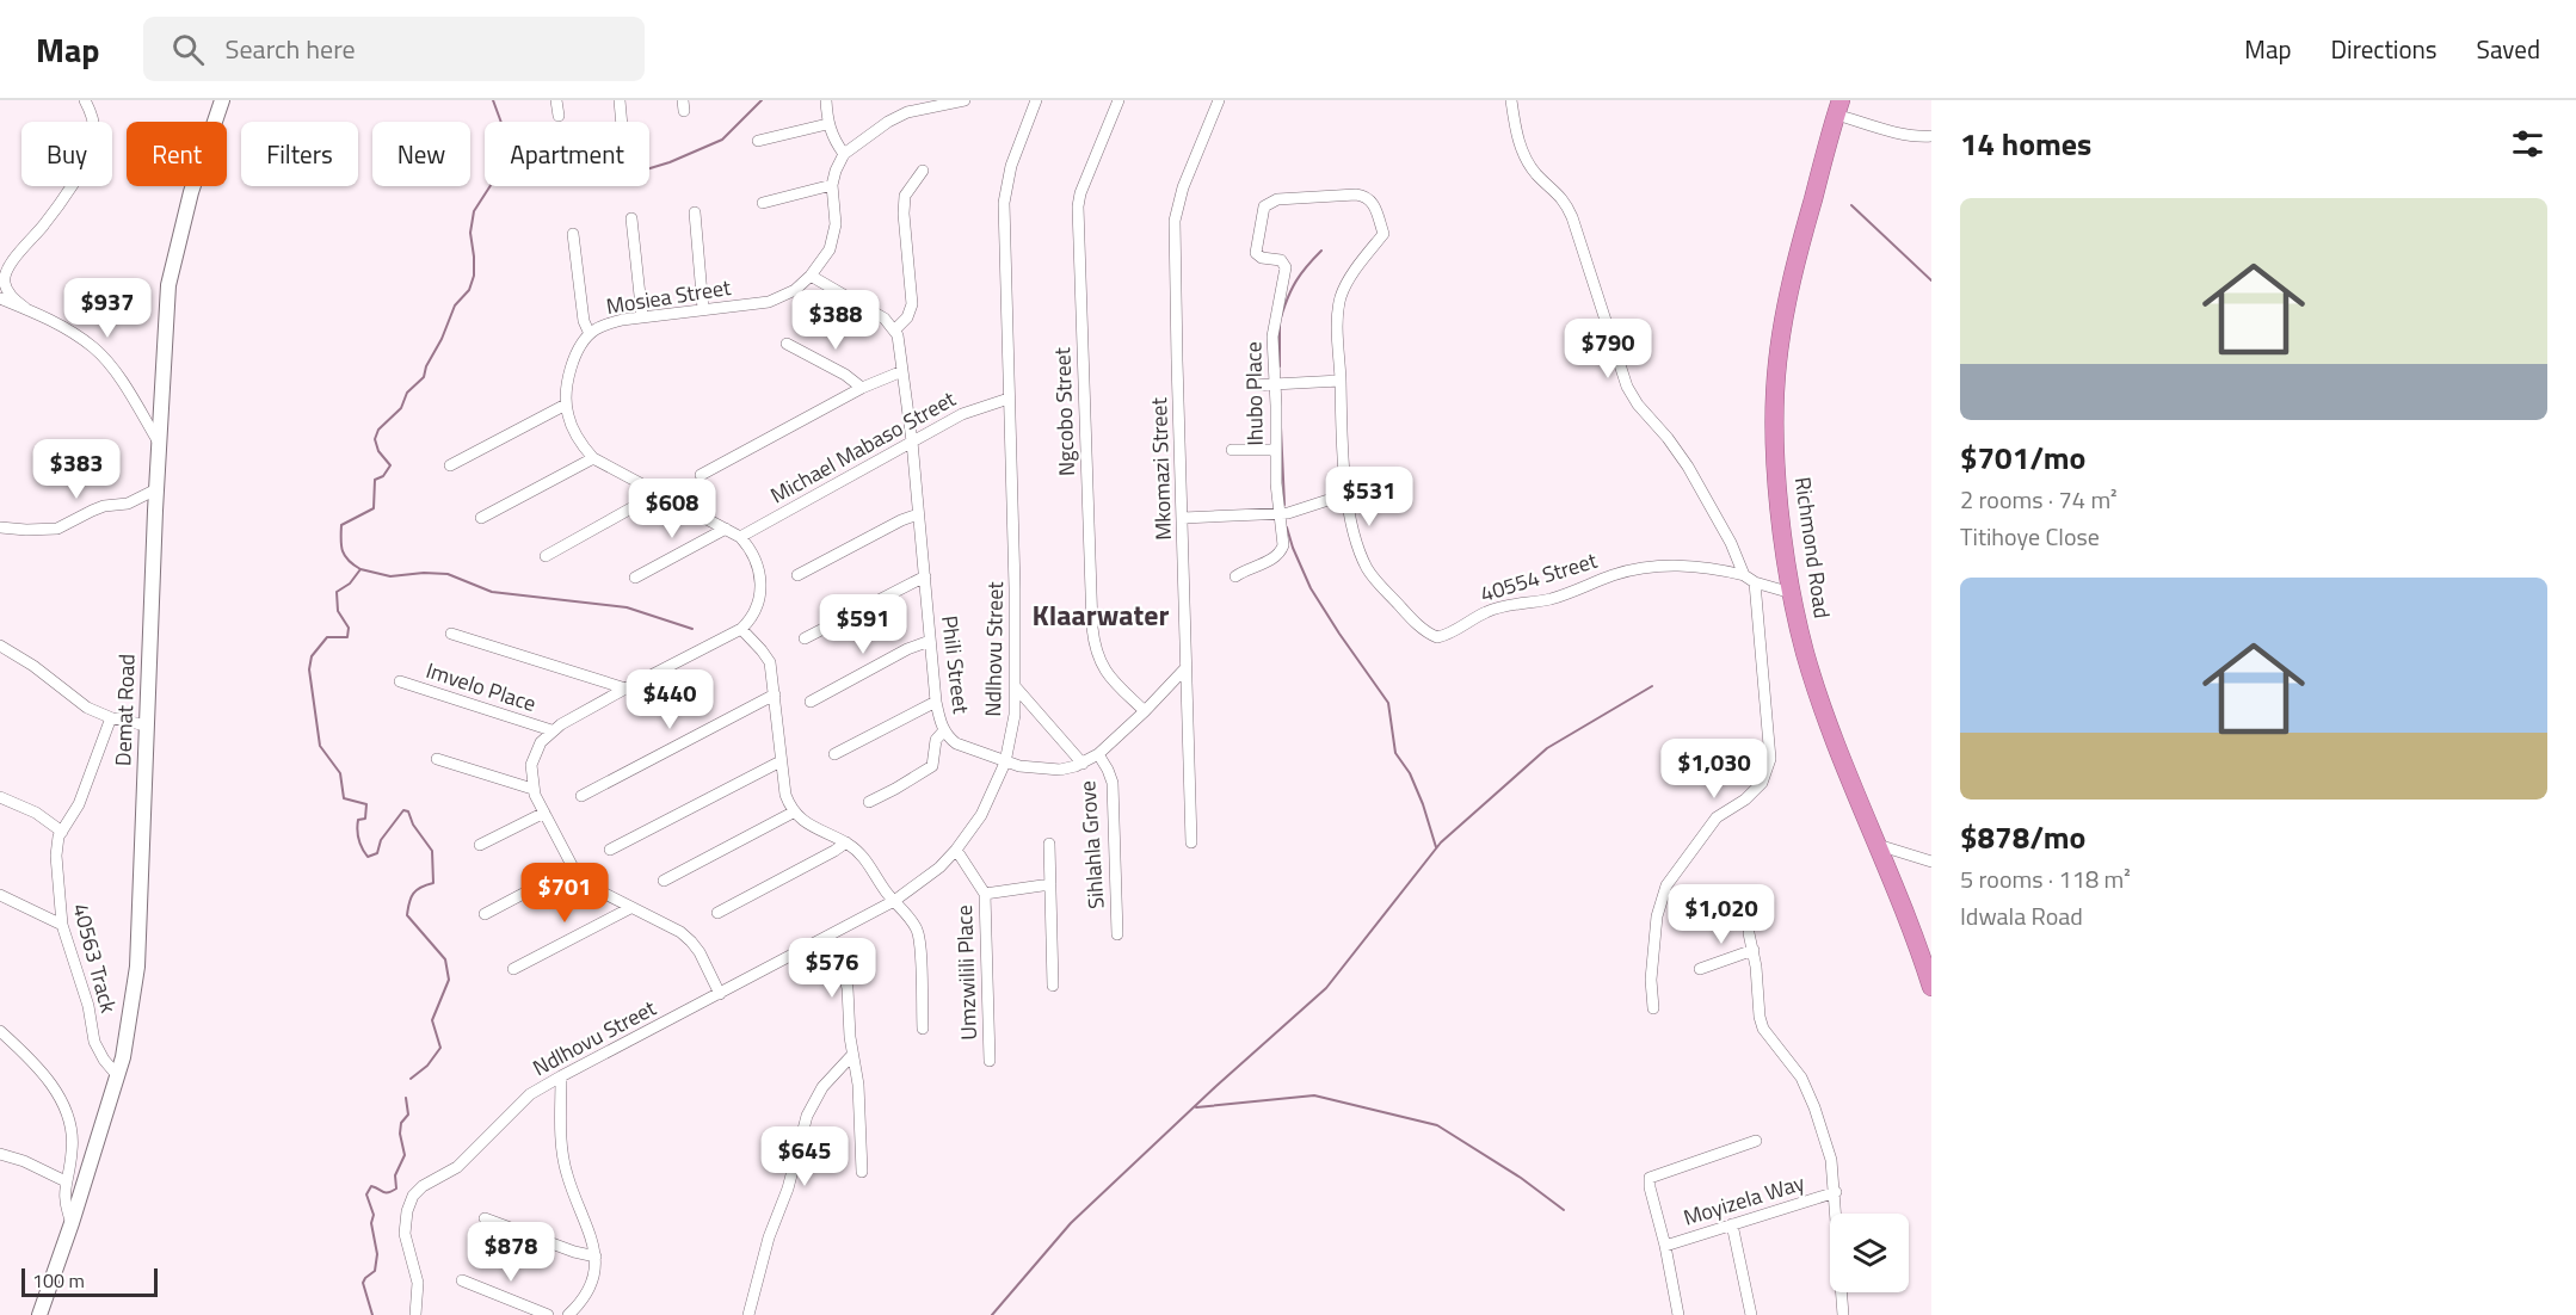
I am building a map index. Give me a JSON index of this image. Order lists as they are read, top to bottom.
{
  "streets": {
    "highway": ["Richmond Road"],
    "street": [
      "Mosiea Street",
      "Ihubo Place",
      "Ngcobo Street",
      "Michael Mabaso Street",
      "Mkomazi Street",
      "40554 Street",
      "Ndlhovu Street",
      "Phili Street",
      "Imvelo Place",
      "Demat Road",
      "Sihlahla Grove",
      "40563 Track",
      "Umzwilili Place",
      "Moyizela Way"
    ]
  },
  "crossings": [
    ["Mosiea Street", "Michael Mabaso Street"],
    ["Ngcobo Street", "Phili Street"],
    ["Michael Mabaso Street", "Ndlhovu Street"],
    ["Michael Mabaso Street", "Phili Street"],
    ["Mkomazi Street", "Phili Street"],
    ["Ndlhovu Street", "Phili Street"],
    ["Ndlhovu Street", "Umzwilili Place"],
    ["Phili Street", "Sihlahla Grove"],
    ["Demat Road", "40563 Track"]
  ],
  "districts": ["Klaarwater"],
  "scale_bar": "100 m",
  "page": {
    "header": "Map",
    "search": "Search here",
    "nav": ["Map", "Directions", "Saved"],
    "heading": "14 homes",
    "chip": [
      "Buy",
      "Rent",
      "Filters",
      "New",
      "Apartment"
    ],
    "list": [
      {
        "name": "$701/mo",
        "note": "2 rooms · 74 m² · Titihoye Close"
      },
      {
        "name": "$878/mo",
        "note": "5 rooms · 118 m² · Idwala Road"
      }
    ],
    "price": [
      "$937",
      "$388",
      "$790",
      "$383",
      "$531",
      "$608",
      "$591",
      "$440",
      "$1,030",
      "$701",
      "$1,020",
      "$576",
      "$645",
      "$878"
    ],
    "scale": "100 m"
  }
}
